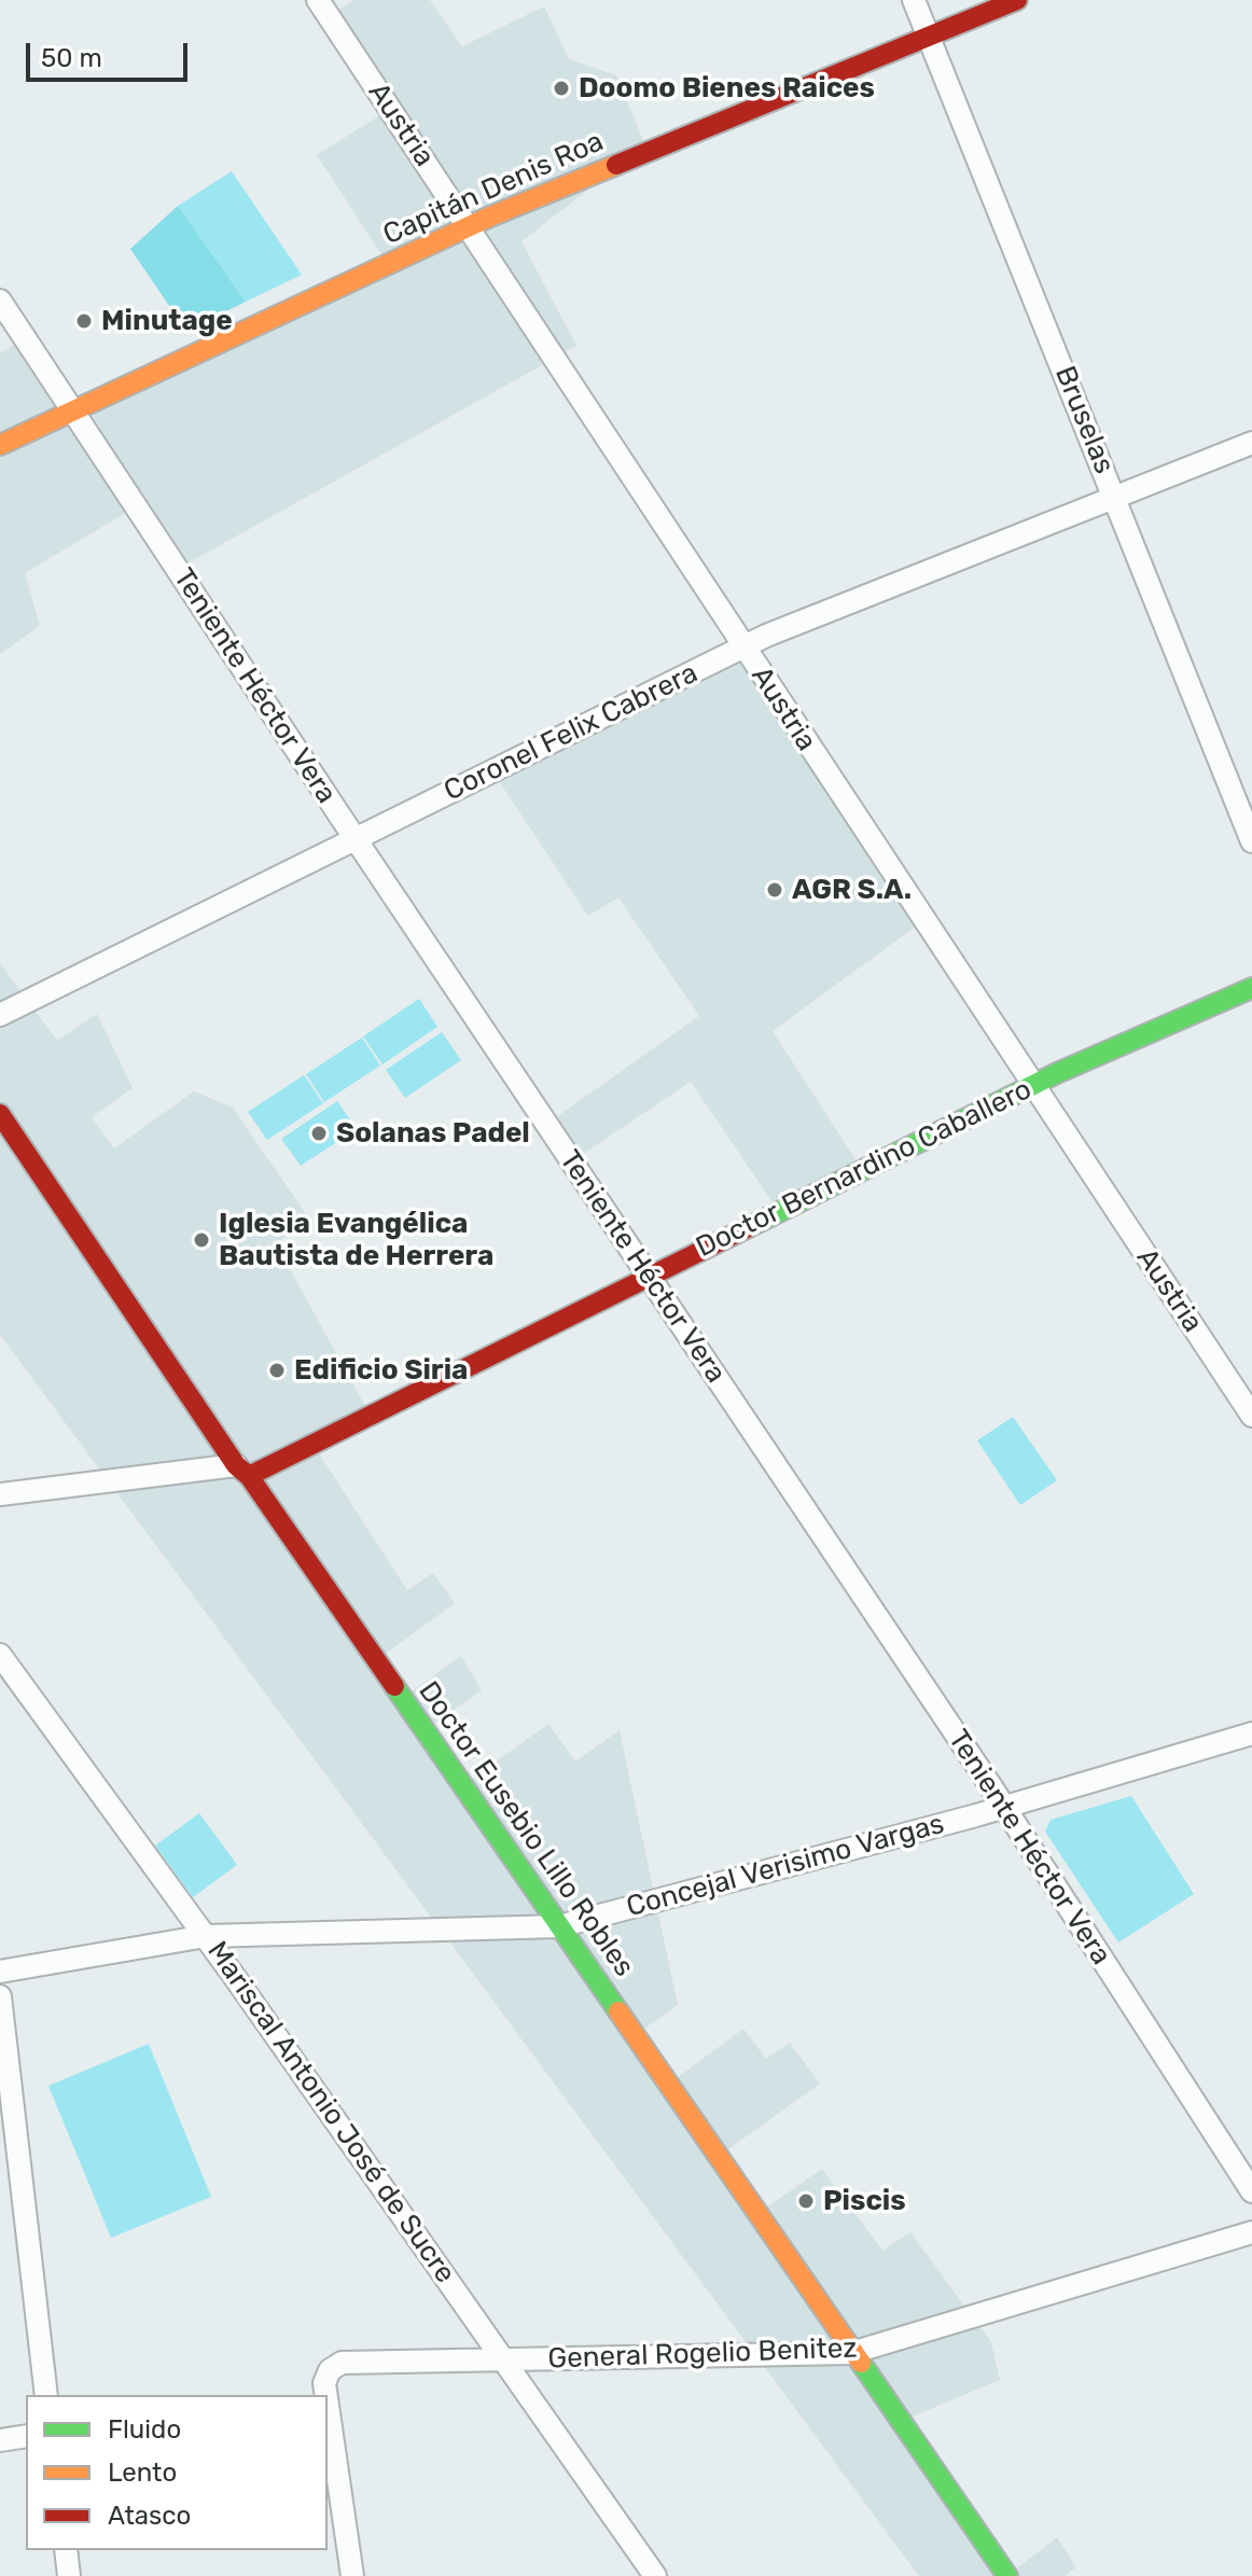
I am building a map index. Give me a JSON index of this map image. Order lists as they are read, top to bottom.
{
  "streets": {
    "main road": ["Capitán Denis Roa", "Doctor Bernardino Caballero", "Doctor Eusebio Lillo Robles"],
    "street": [
      "Austria",
      "Bruselas",
      "Teniente Héctor Vera",
      "Coronel Felix Cabrera",
      "Concejal Verisimo Vargas",
      "Mariscal Antonio José de Sucre",
      "General Rogelio Benitez"
    ]
  },
  "crossings": [
    ["Austria", "Capitán Denis Roa"],
    ["Austria", "Coronel Felix Cabrera"],
    ["Austria", "Doctor Bernardino Caballero"],
    ["Capitán Denis Roa", "Bruselas"],
    ["Capitán Denis Roa", "Teniente Héctor Vera"],
    ["Bruselas", "Coronel Felix Cabrera"],
    ["Teniente Héctor Vera", "Coronel Felix Cabrera"],
    ["Teniente Héctor Vera", "Doctor Bernardino Caballero"],
    ["Teniente Héctor Vera", "Concejal Verisimo Vargas"],
    ["Doctor Bernardino Caballero", "Doctor Eusebio Lillo Robles"],
    ["Doctor Eusebio Lillo Robles", "Concejal Verisimo Vargas"],
    ["Doctor Eusebio Lillo Robles", "General Rogelio Benitez"],
    ["Concejal Verisimo Vargas", "Mariscal Antonio José de Sucre"],
    ["Mariscal Antonio José de Sucre", "General Rogelio Benitez"]
  ],
  "places": [
    "Doomo Bienes Raices",
    "Minutage",
    "AGR S.A.",
    "Solanas Padel",
    "Iglesia Evangélica Bautista de Herrera",
    "Edificio Siria",
    "Piscis"
  ],
  "legend": ["Fluido", "Lento", "Atasco"],
  "scale_bar": "50 m"
}
